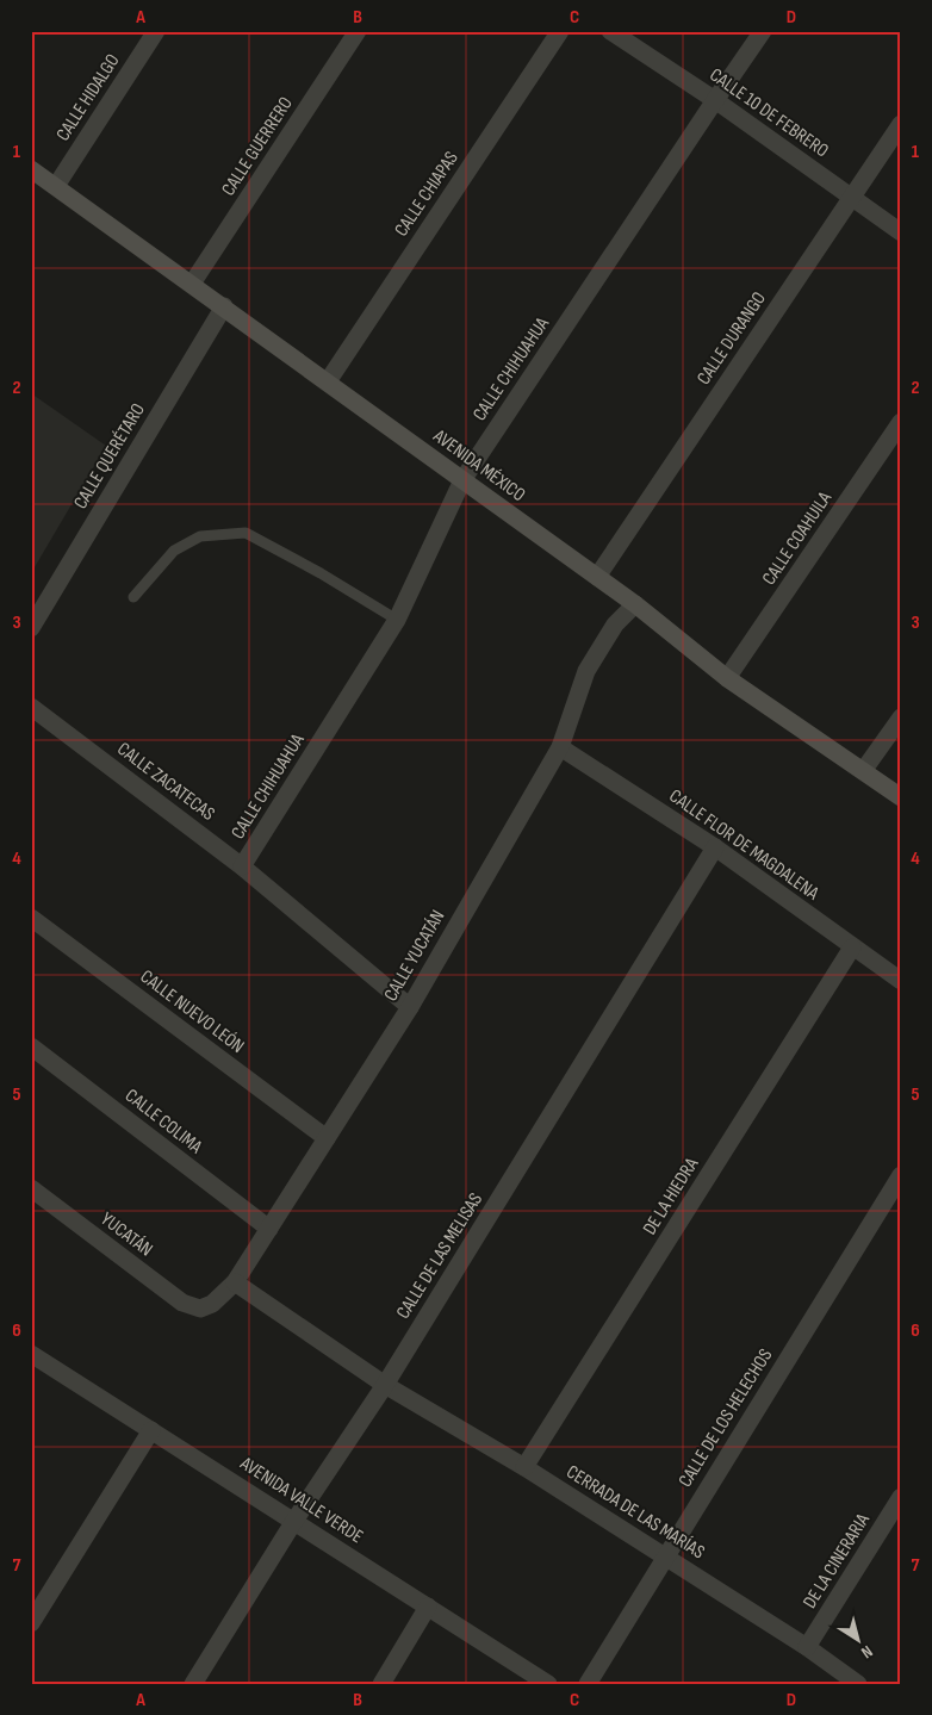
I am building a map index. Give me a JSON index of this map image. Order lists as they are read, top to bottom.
{
  "streets": {
    "street": [
      "CALLE HIDALGO",
      "CALLE 10 DE FEBRERO",
      "CALLE GUERRERO",
      "CALLE CHIAPAS",
      "CALLE DURANGO",
      "CALLE CHIHUAHUA",
      "CALLE QUERÉTARO",
      "AVENIDA MÉXICO",
      "CALLE COAHUILA",
      "CALLE ZACATECAS",
      "CALLE FLOR DE MAGDALENA",
      "CALLE YUCATÁN",
      "CALLE NUEVO LEÓN",
      "CALLE COLIMA",
      "DE LA HIEDRA",
      "YUCATÁN",
      "CALLE DE LAS MELISAS",
      "CALLE DE LOS HELECHOS",
      "AVENIDA VALLE VERDE",
      "CERRADA DE LAS MARÍAS",
      "DE LA CINERARIA"
    ]
  },
  "crossings": [
    ["CALLE HIDALGO", "AVENIDA MÉXICO"],
    ["CALLE 10 DE FEBRERO", "CALLE DURANGO"],
    ["CALLE 10 DE FEBRERO", "CALLE CHIHUAHUA"],
    ["CALLE GUERRERO", "AVENIDA MÉXICO"],
    ["CALLE CHIAPAS", "AVENIDA MÉXICO"],
    ["CALLE DURANGO", "AVENIDA MÉXICO"],
    ["CALLE CHIHUAHUA", "AVENIDA MÉXICO"],
    ["CALLE CHIHUAHUA", "CALLE ZACATECAS"],
    ["CALLE QUERÉTARO", "AVENIDA MÉXICO"],
    ["AVENIDA MÉXICO", "CALLE COAHUILA"],
    ["AVENIDA MÉXICO", "CALLE YUCATÁN"],
    ["CALLE ZACATECAS", "CALLE YUCATÁN"],
    ["CALLE FLOR DE MAGDALENA", "CALLE YUCATÁN"],
    ["CALLE FLOR DE MAGDALENA", "DE LA HIEDRA"],
    ["CALLE FLOR DE MAGDALENA", "CALLE DE LAS MELISAS"],
    ["CALLE YUCATÁN", "CALLE NUEVO LEÓN"],
    ["CALLE YUCATÁN", "CALLE COLIMA"],
    ["CALLE YUCATÁN", "YUCATÁN"],
    ["CALLE YUCATÁN", "CERRADA DE LAS MARÍAS"],
    ["DE LA HIEDRA", "CERRADA DE LAS MARÍAS"],
    ["CALLE DE LAS MELISAS", "AVENIDA VALLE VERDE"],
    ["CALLE DE LAS MELISAS", "CERRADA DE LAS MARÍAS"],
    ["CALLE DE LOS HELECHOS", "CERRADA DE LAS MARÍAS"],
    ["CERRADA DE LAS MARÍAS", "DE LA CINERARIA"]
  ],
  "north": "bottom right",
  "grid": {
    "columns": [
      "A",
      "B",
      "C",
      "D"
    ],
    "rows": [
      "1",
      "2",
      "3",
      "4",
      "5",
      "6",
      "7"
    ]
  }
}
